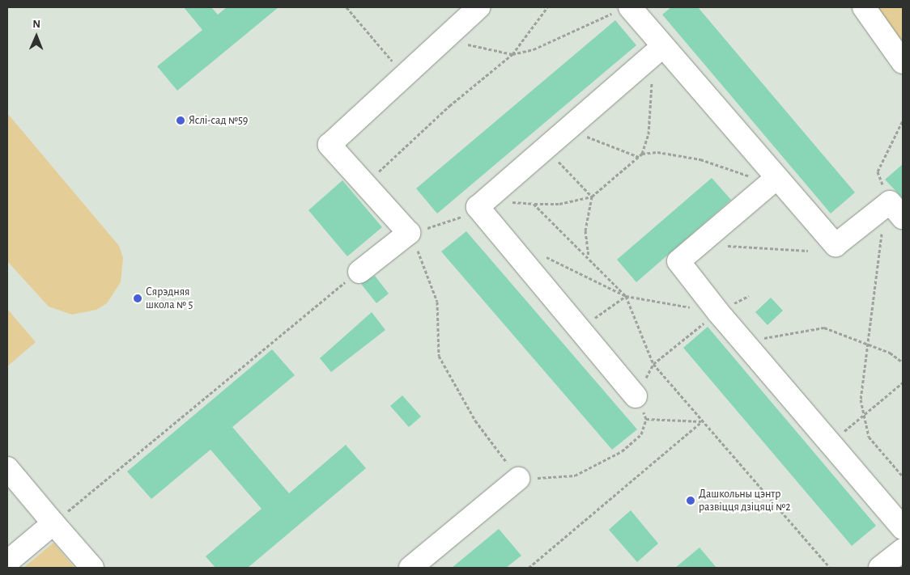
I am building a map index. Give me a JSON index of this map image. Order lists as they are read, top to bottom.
{
  "places": ["Яслі-сад №59", "Сярэдняя школа № 5", "Дашкольны цэнтр развіцця дзіцяці №2"],
  "north": "top"
}
